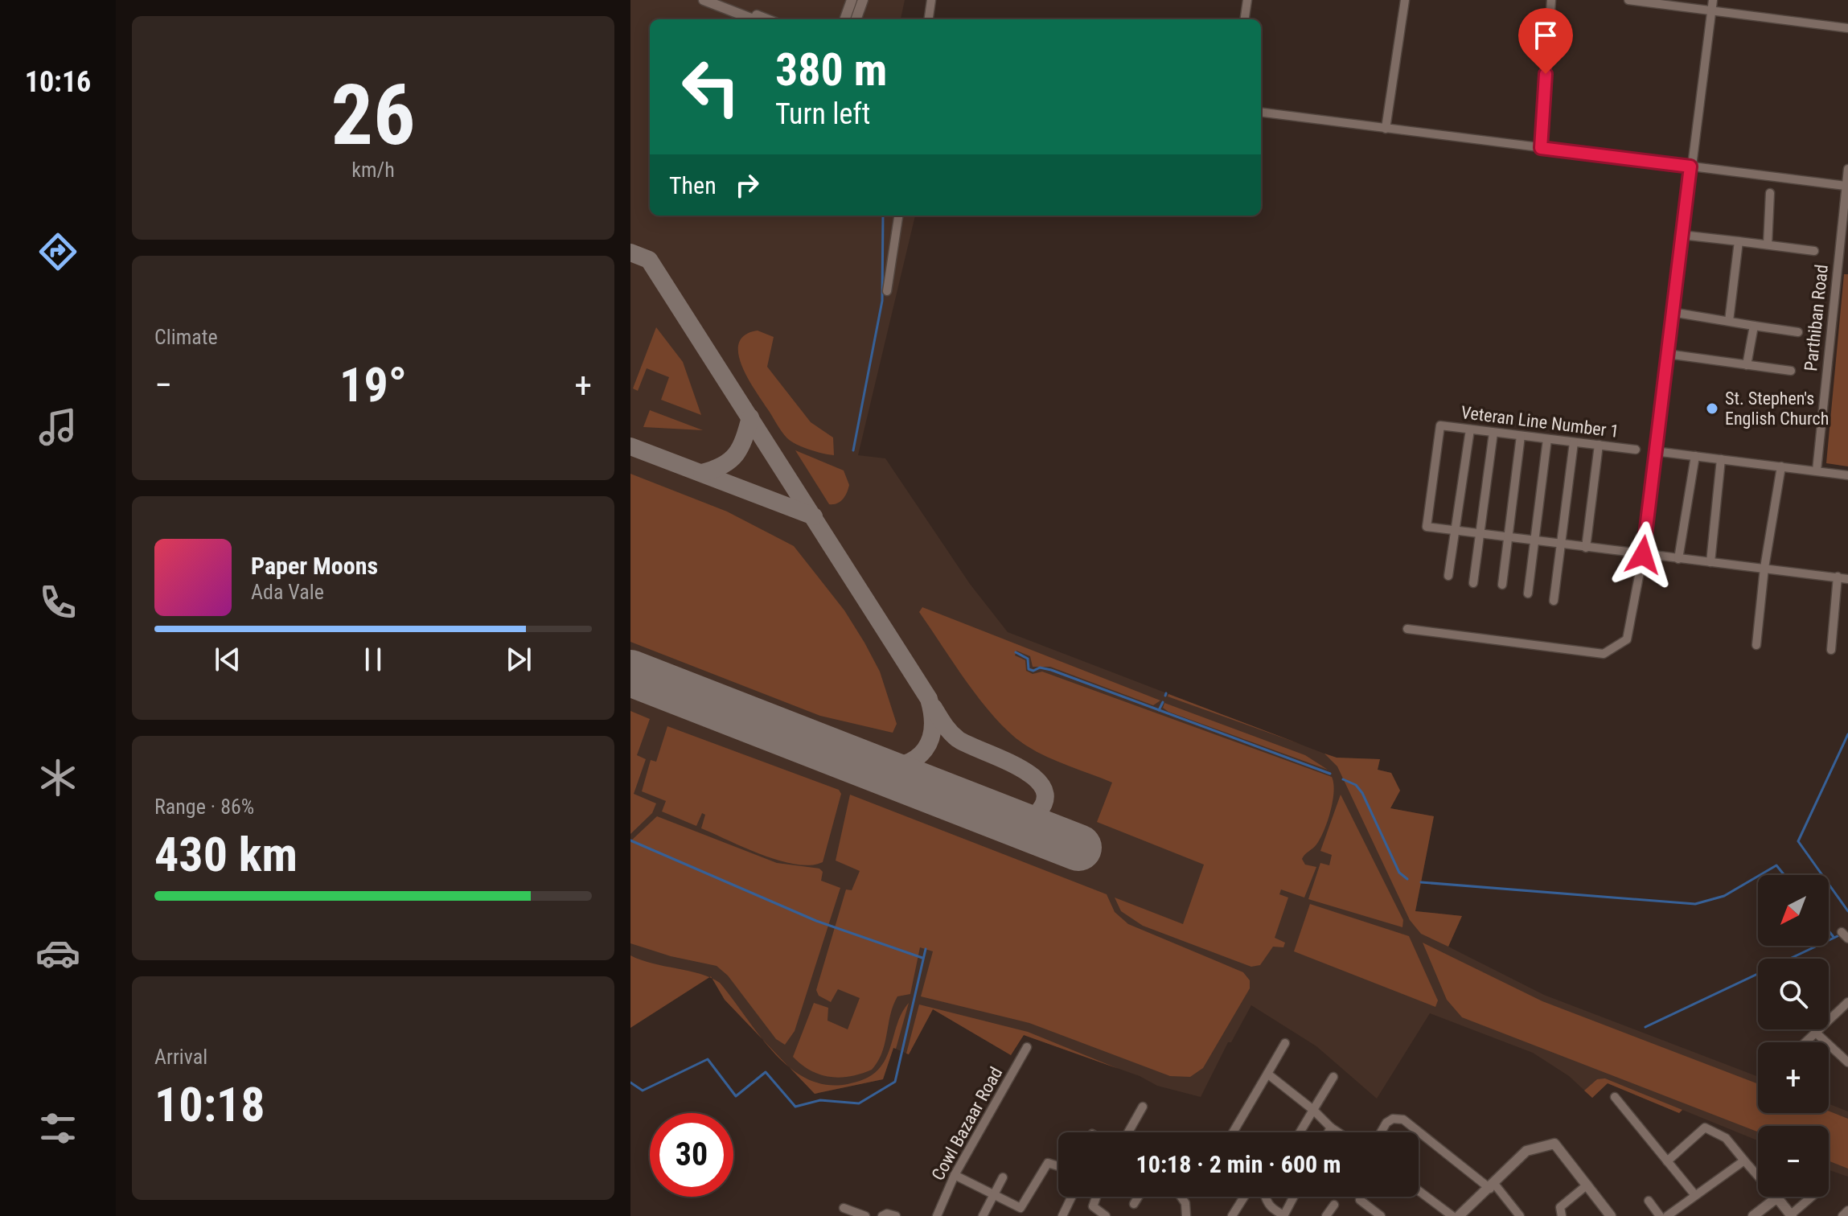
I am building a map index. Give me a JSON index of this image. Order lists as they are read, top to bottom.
{
  "streets": {
    "street": ["Parthiban Road", "Veteran Line Number 1", "Cowl Bazaar Road"]
  },
  "places": ["St. Stephen's English Church"],
  "north": "bottom left",
  "page": {
    "tabs": "10:16",
    "tile": [
      ["26", "km/h"],
      "Climate",
      ["Range · 86%", "430 km"],
      ["Arrival", "10:18"]
    ],
    "turn": ["380 m", "Turn left"],
    "then": "Then",
    "heat": ["−", "19°", "+"],
    "song": ["Paper Moons", "Ada Vale"],
    "map_buttons": ["+", "−"],
    "limit": "30",
    "trip": "10:18 · 2 min · 600 m"
  }
}
